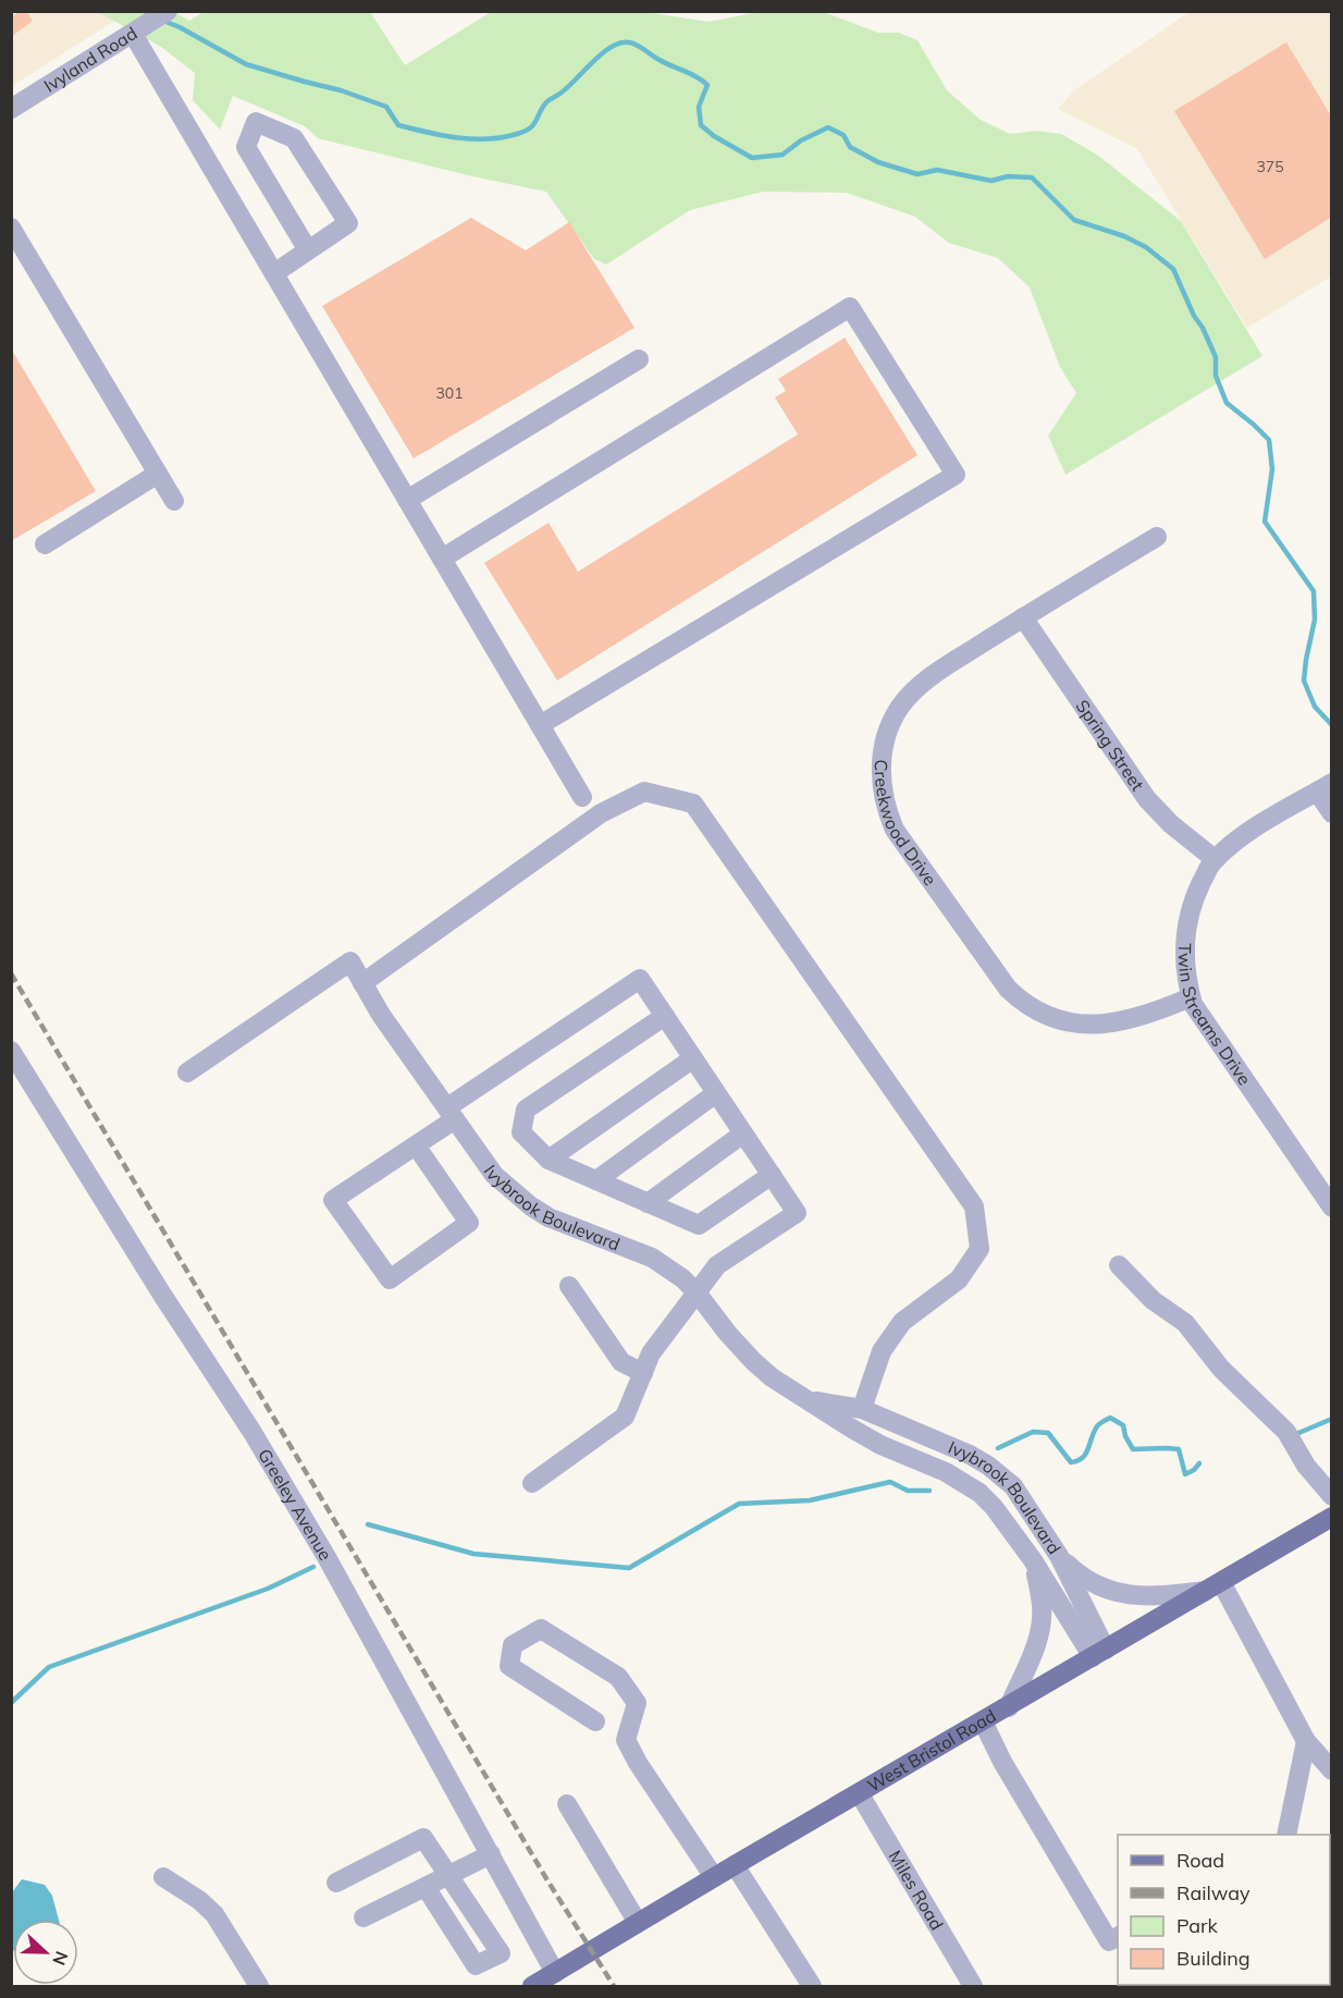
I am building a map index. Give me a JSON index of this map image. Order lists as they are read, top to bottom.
{
  "streets": {
    "main road": ["West Bristol Road"],
    "street": [
      "Ivyland Road",
      "Spring Street",
      "Creekwood Drive",
      "Twin Streams Drive",
      "Ivybrook Boulevard",
      "Greeley Avenue",
      "Miles Road"
    ]
  },
  "crossings": [
    ["Spring Street", "Creekwood Drive"],
    ["Spring Street", "Twin Streams Drive"],
    ["Creekwood Drive", "Twin Streams Drive"],
    ["Ivybrook Boulevard", "West Bristol Road"],
    ["Greeley Avenue", "West Bristol Road"],
    ["West Bristol Road", "Miles Road"]
  ],
  "house_numbers": ["375", "301"],
  "legend": [
    "Road",
    "Railway",
    "Park",
    "Building"
  ],
  "north": "right"
}
